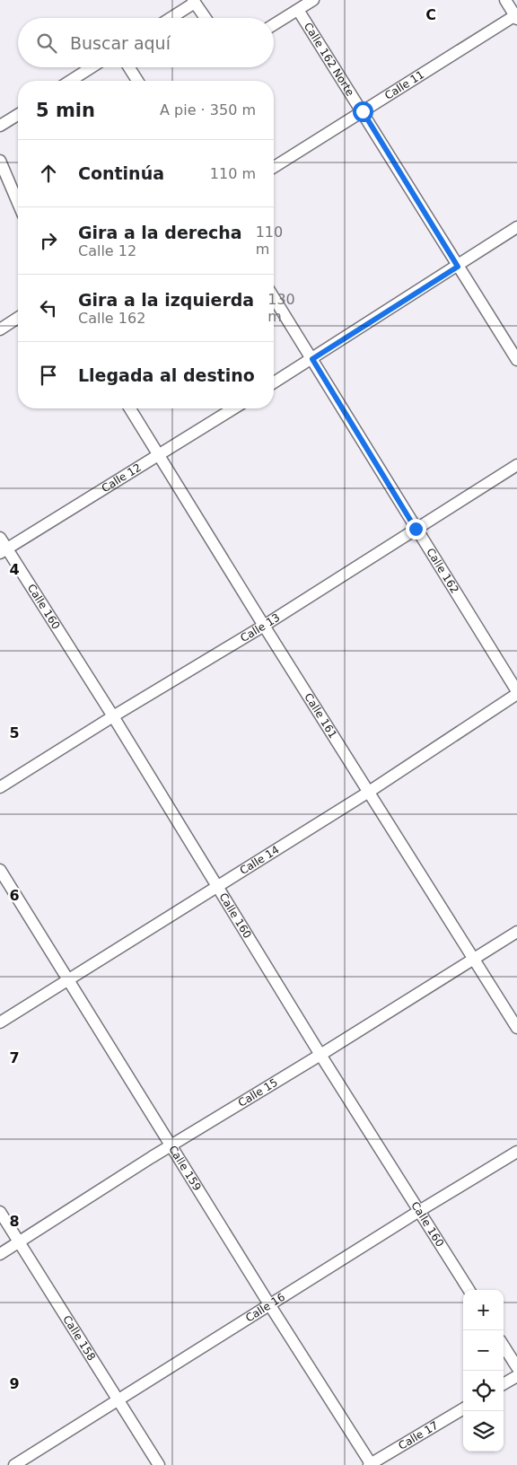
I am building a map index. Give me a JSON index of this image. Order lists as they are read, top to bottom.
{
  "streets": {
    "street": [
      "Calle 162 Norte",
      "Calle 11",
      "Calle 12",
      "Calle 162",
      "Calle 160",
      "Calle 13",
      "Calle 161",
      "Calle 14",
      "Calle 15",
      "Calle 159",
      "Calle 16",
      "Calle 158",
      "Calle 17"
    ]
  },
  "crossings": [
    ["Calle 162 Norte", "Calle 11"],
    ["Calle 12", "Calle 160"],
    ["Calle 12", "Calle 161"],
    ["Calle 162", "Calle 13"],
    ["Calle 162", "Calle 14"],
    ["Calle 160", "Calle 13"],
    ["Calle 160", "Calle 14"],
    ["Calle 160", "Calle 15"],
    ["Calle 160", "Calle 16"],
    ["Calle 13", "Calle 161"],
    ["Calle 161", "Calle 14"],
    ["Calle 161", "Calle 15"],
    ["Calle 14", "Calle 159"],
    ["Calle 15", "Calle 159"],
    ["Calle 15", "Calle 158"],
    ["Calle 159", "Calle 16"],
    ["Calle 159", "Calle 17"],
    ["Calle 16", "Calle 158"]
  ],
  "page": {
    "search": "Buscar aquí",
    "heading": ["5 min", "A pie · 350 m"],
    "list": [
      ["Continúa", "110 m"],
      ["Gira a la derecha", "Calle 12", "110 m"],
      ["Gira a la izquierda", "Calle 162", "130 m"],
      "Llegada al destino"
    ],
    "map_buttons": ["+", "−"]
  },
  "grid": {
    "columns": ["C"],
    "rows": [
      "4",
      "5",
      "6",
      "7",
      "8",
      "9"
    ]
  }
}
